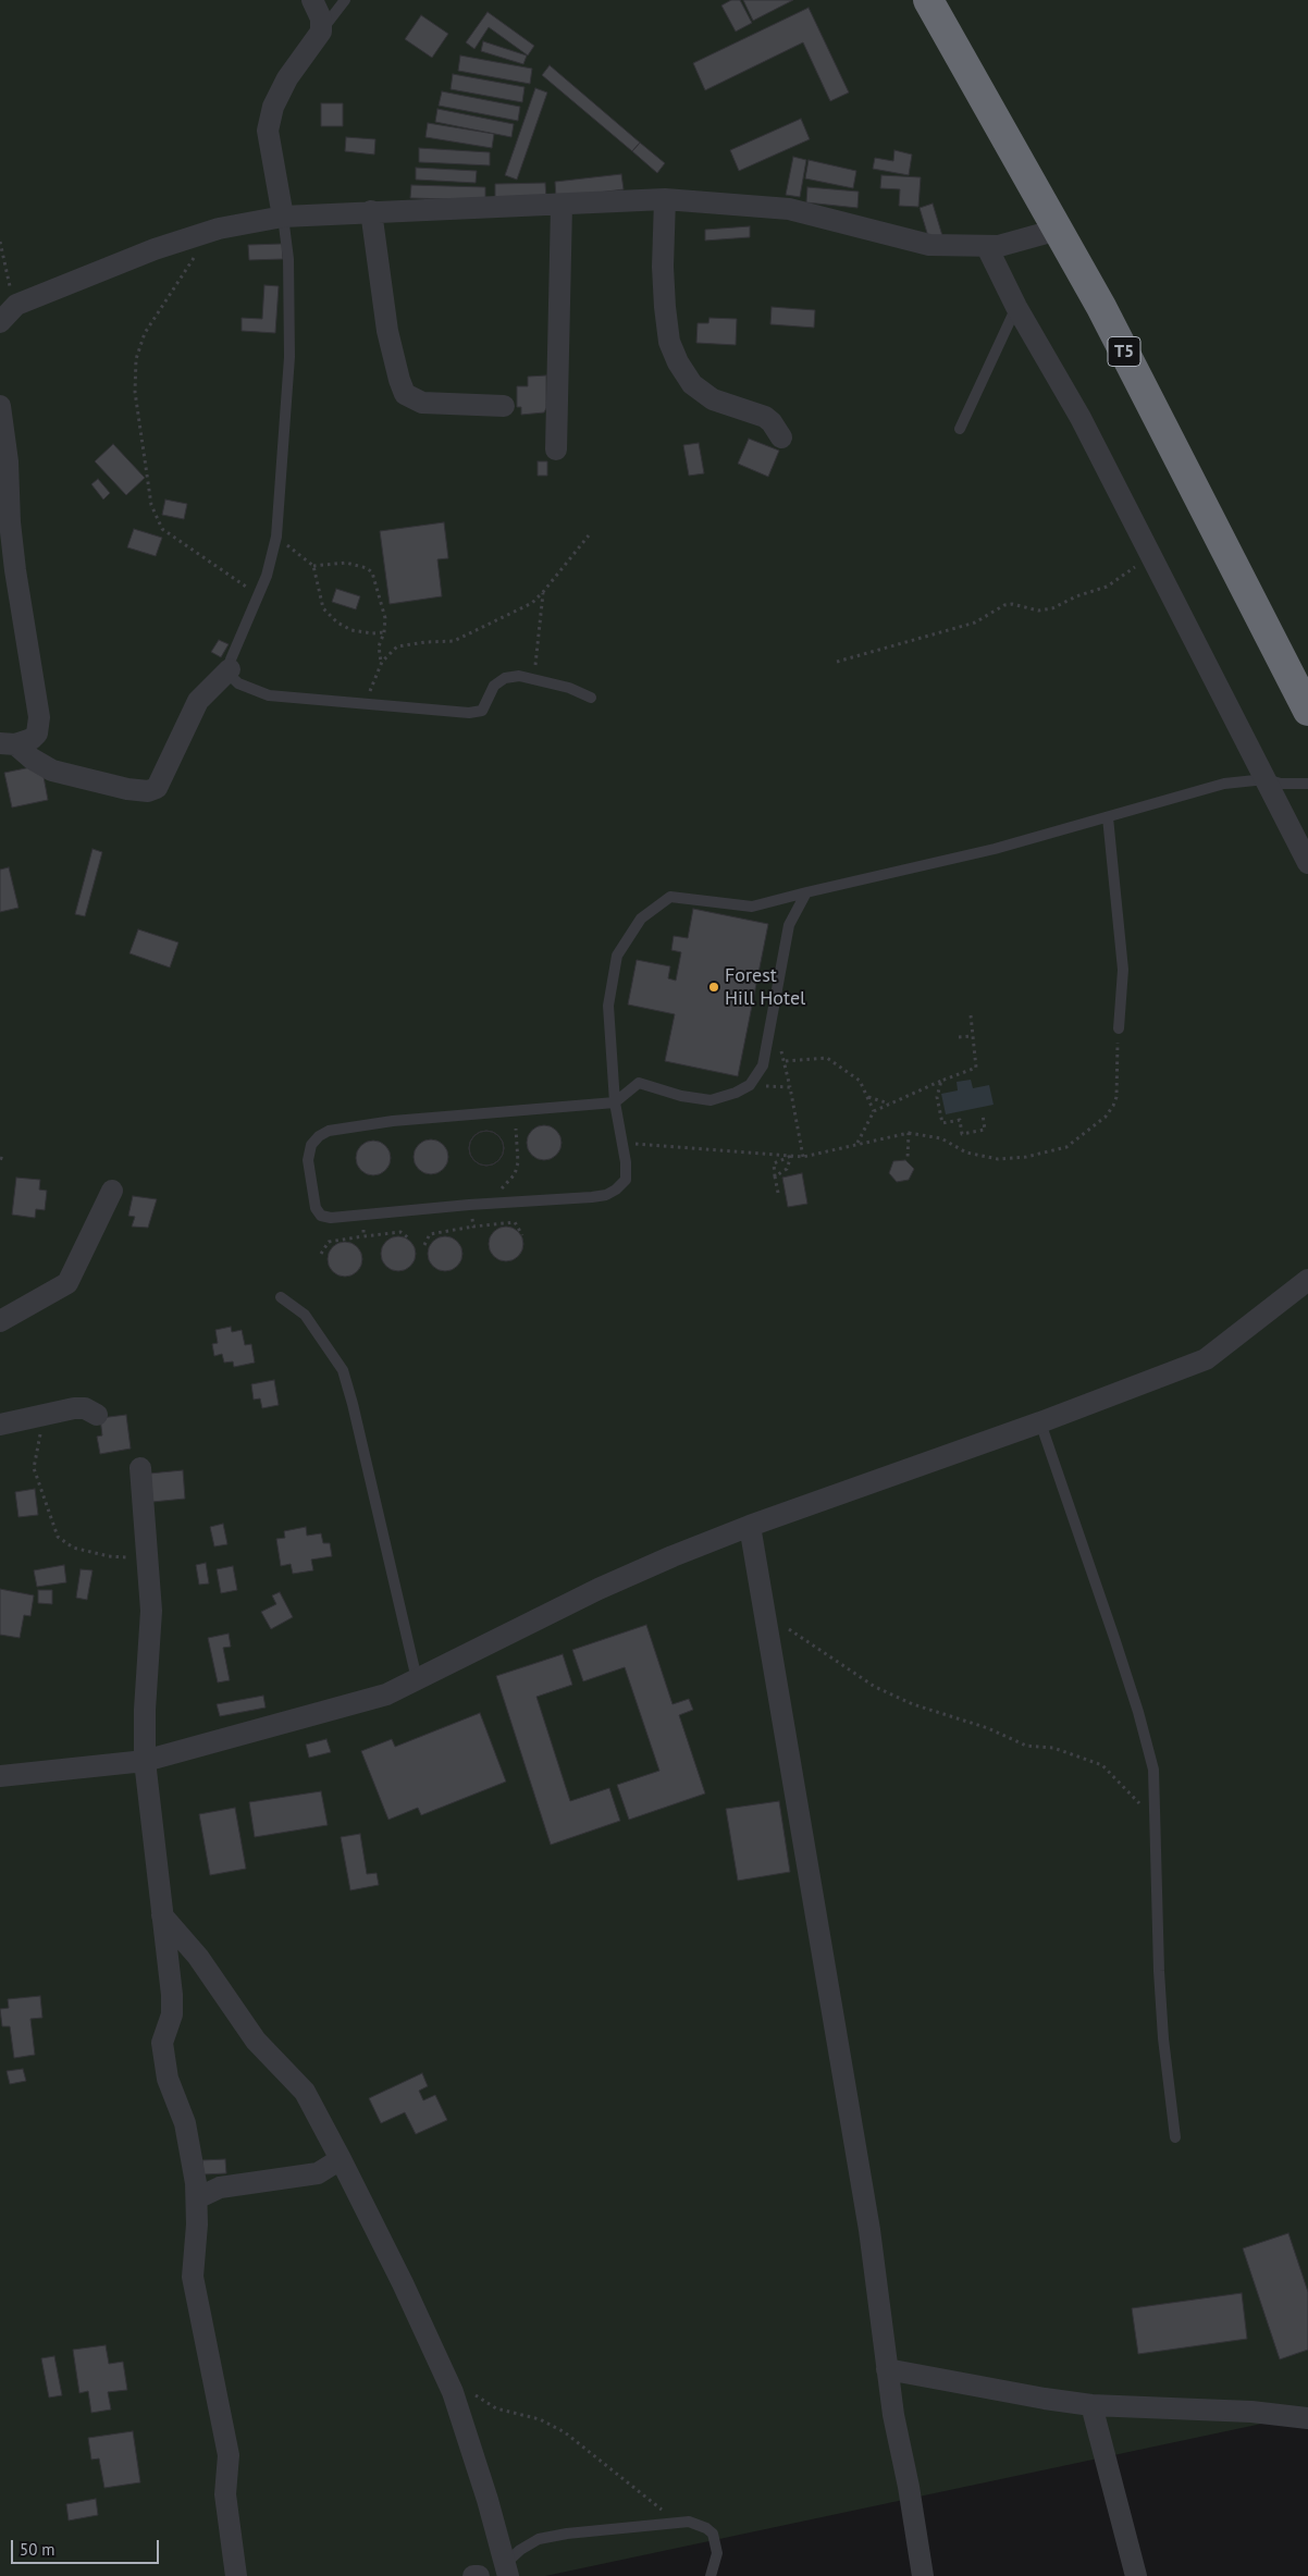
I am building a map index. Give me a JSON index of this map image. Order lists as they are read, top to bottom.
{
  "streets": {
    "highway": ["T5"]
  },
  "places": ["Forest Hill Hotel"],
  "scale_bar": "50 m"
}
